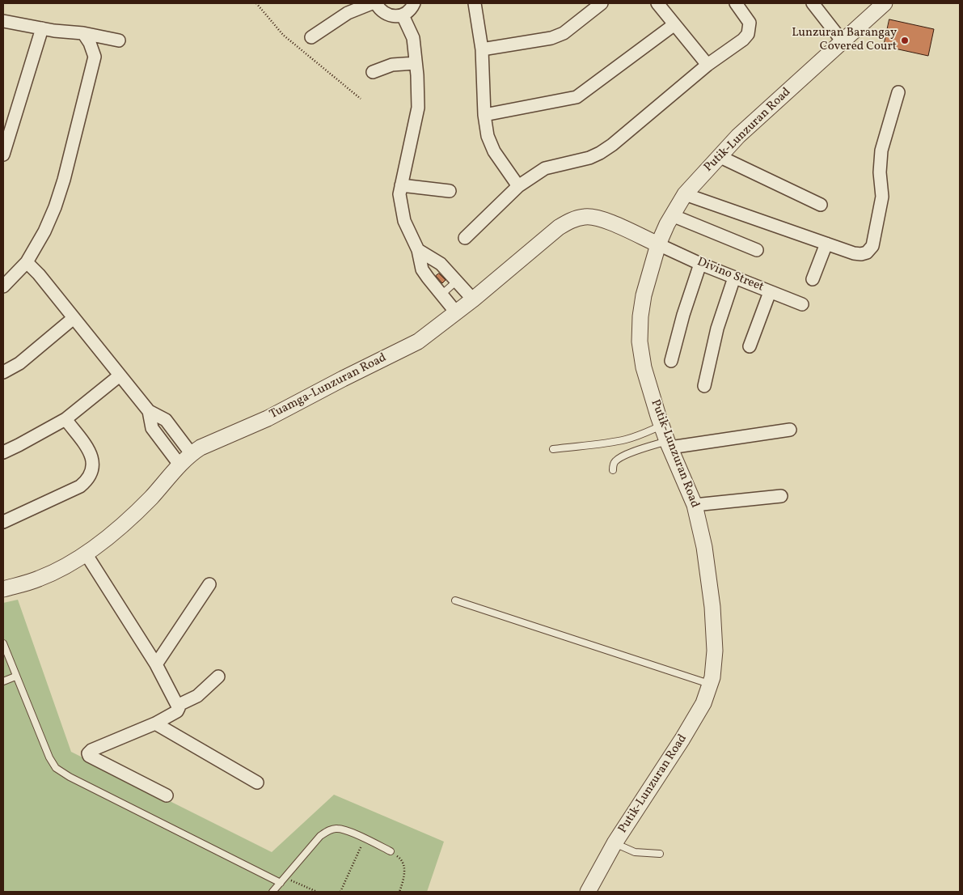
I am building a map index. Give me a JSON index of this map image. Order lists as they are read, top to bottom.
{
  "streets": {
    "street": ["Putik-Lunzuran Road", "Divino Street", "Tuamga-Lunzuran Road"]
  },
  "crossings": [
    ["Putik-Lunzuran Road", "Divino Street"],
    ["Putik-Lunzuran Road", "Tuamga-Lunzuran Road"],
    ["Divino Street", "Tuamga-Lunzuran Road"]
  ],
  "places": ["Lunzuran Barangay Covered Court"]
}
